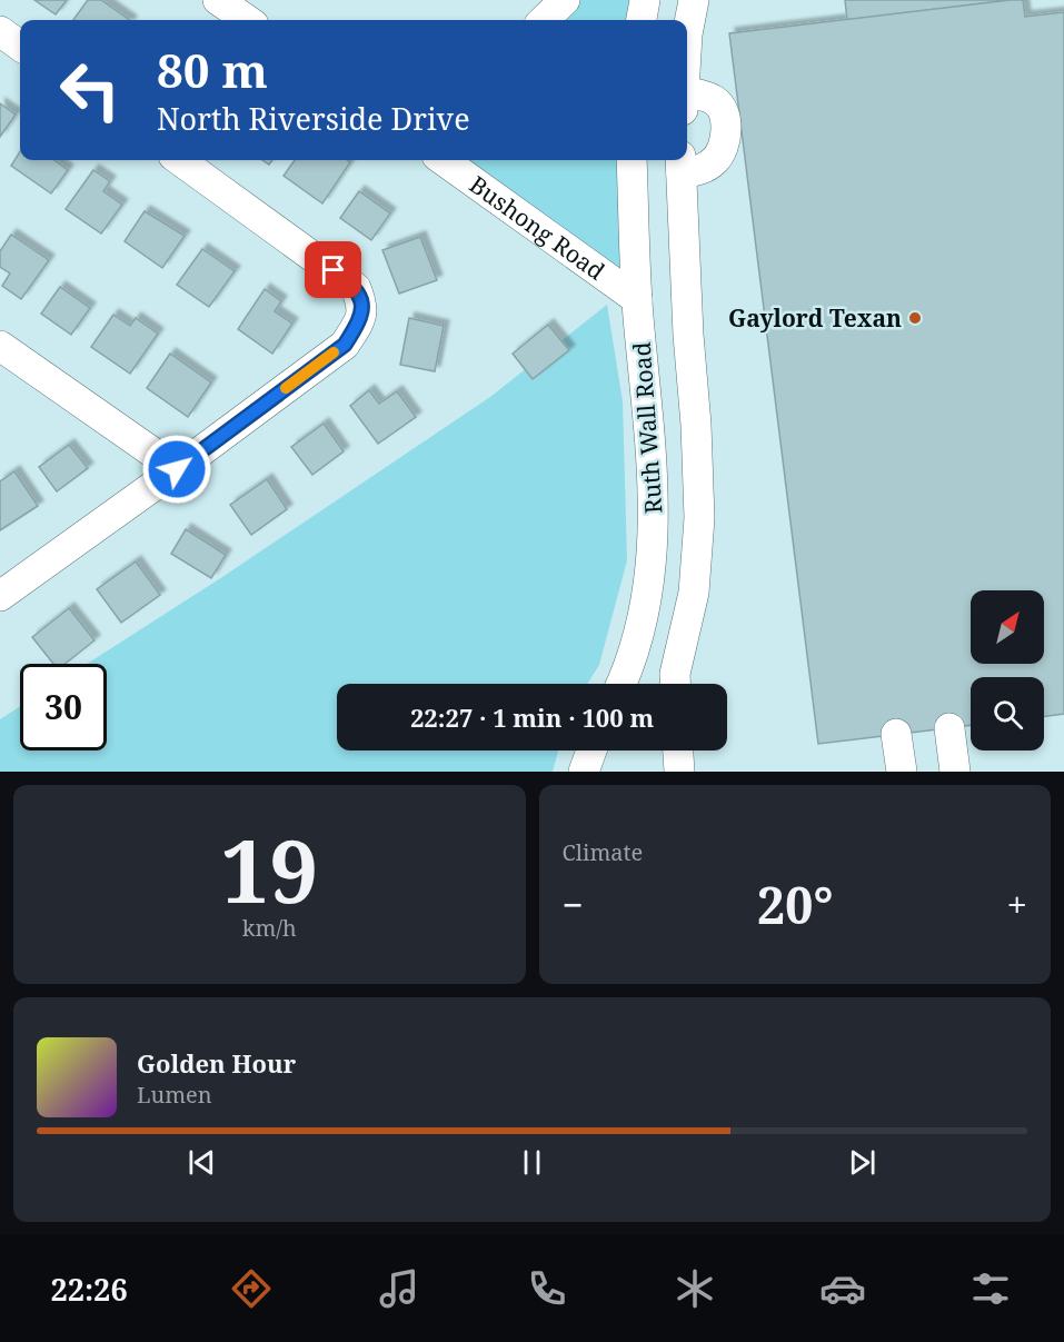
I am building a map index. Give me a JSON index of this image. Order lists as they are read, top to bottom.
{
  "streets": {
    "street": ["Bushong Road", "Ruth Wall Road"]
  },
  "crossings": [
    ["Bushong Road", "Ruth Wall Road"]
  ],
  "places": ["Gaylord Texan"],
  "north": "top right",
  "page": {
    "turn": ["80 m", "North Riverside Drive"],
    "limit": "30",
    "trip": "22:27 · 1 min · 100 m",
    "tile": [
      ["19", "km/h"],
      "Climate"
    ],
    "heat": ["−", "20°", "+"],
    "song": ["Golden Hour", "Lumen"],
    "tabs": "22:26"
  }
}
